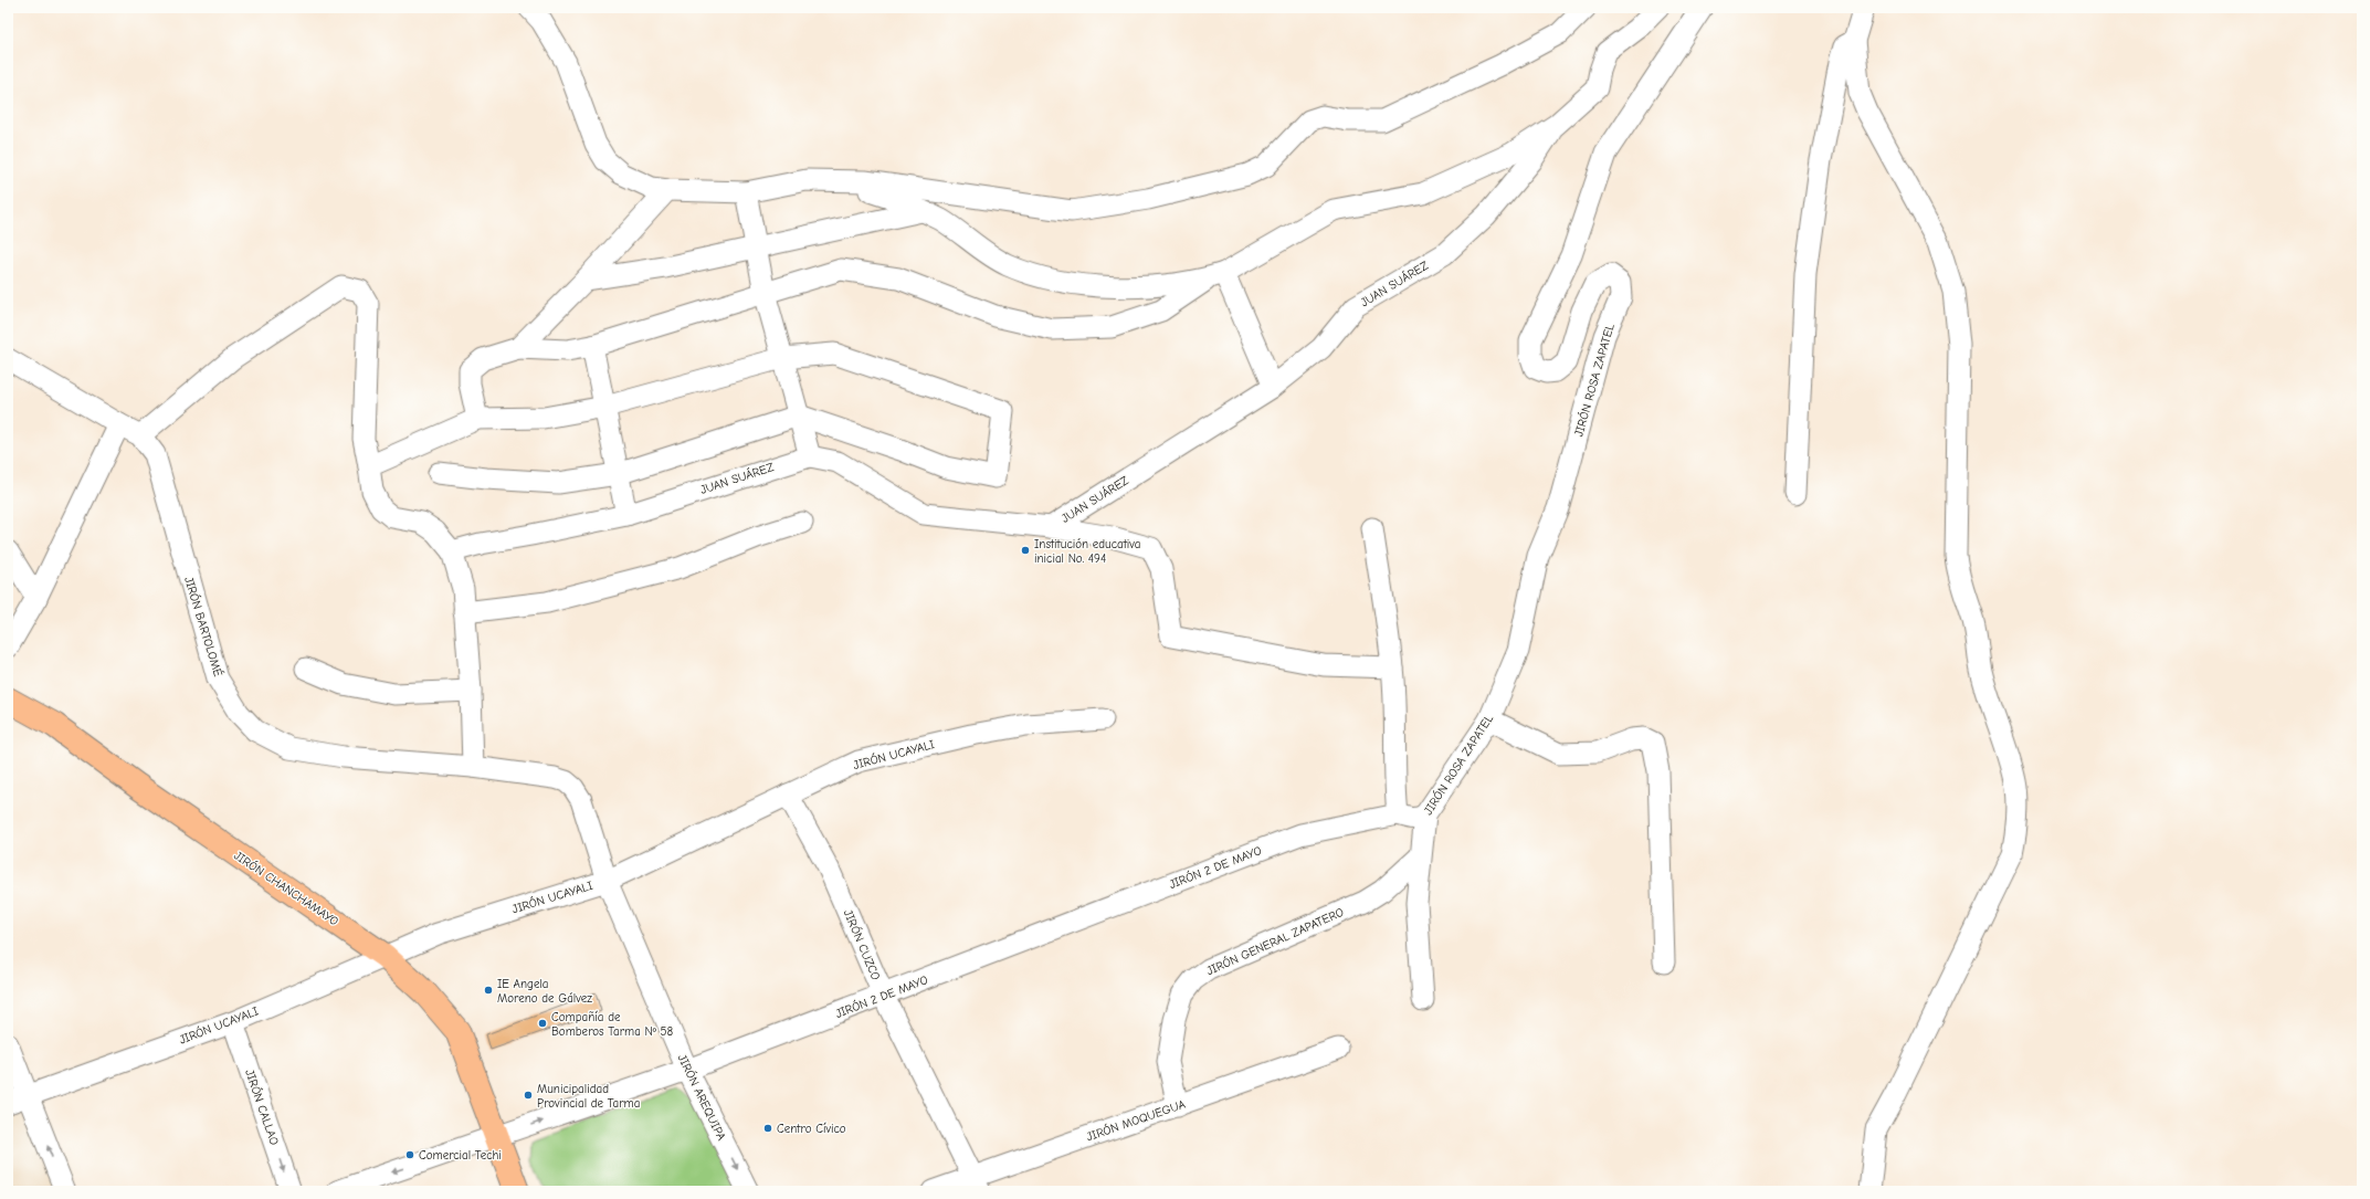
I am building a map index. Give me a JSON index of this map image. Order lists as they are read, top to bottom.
{
  "streets": {
    "main road": ["JIRÓN CHANCHAMAYO"],
    "street": [
      "JUAN SUÁREZ",
      "JIRÓN ROSA ZAPATEL",
      "JIRÓN BARTOLOMÉ",
      "JIRÓN UCAYALI",
      "JIRÓN 2 DE MAYO",
      "JIRÓN GENERAL ZAPATERO",
      "JIRÓN CUZCO",
      "JIRÓN AREQUIPA",
      "JIRÓN CALLAO",
      "JIRÓN MOQUEGUA"
    ]
  },
  "crossings": [
    ["JIRÓN ROSA ZAPATEL", "JIRÓN 2 DE MAYO"],
    ["JIRÓN ROSA ZAPATEL", "JIRÓN GENERAL ZAPATERO"],
    ["JIRÓN BARTOLOMÉ", "JIRÓN AREQUIPA"],
    ["JIRÓN UCAYALI", "JIRÓN CHANCHAMAYO"],
    ["JIRÓN UCAYALI", "JIRÓN CUZCO"],
    ["JIRÓN UCAYALI", "JIRÓN AREQUIPA"],
    ["JIRÓN UCAYALI", "JIRÓN CALLAO"],
    ["JIRÓN 2 DE MAYO", "JIRÓN CHANCHAMAYO"],
    ["JIRÓN 2 DE MAYO", "JIRÓN CUZCO"],
    ["JIRÓN 2 DE MAYO", "JIRÓN AREQUIPA"],
    ["JIRÓN GENERAL ZAPATERO", "JIRÓN MOQUEGUA"],
    ["JIRÓN CUZCO", "JIRÓN MOQUEGUA"]
  ],
  "one_way": ["JIRÓN CALLAO"],
  "places": [
    "Institución educativa inicial No. 494",
    "IE Angela Moreno de Gálvez",
    "Compañía de Bomberos Tarma Nº 58",
    "Municipalidad Provincial de Tarma",
    "Centro Cívico",
    "Comercial Techi"
  ]
}
